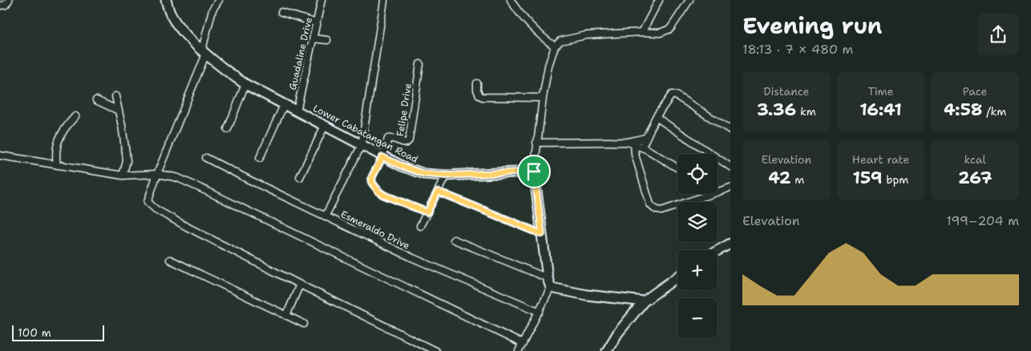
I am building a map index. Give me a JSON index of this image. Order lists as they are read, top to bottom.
{
  "streets": {
    "street": [
      "Guadaline Drive",
      "Felipe Drive",
      "Lower Cabatangan Road",
      "Esmeraldo Drive"
    ]
  },
  "crossings": [
    ["Guadaline Drive", "Lower Cabatangan Road"],
    ["Felipe Drive", "Lower Cabatangan Road"]
  ],
  "scale_bar": "100 m",
  "page": {
    "heading": ["Evening run", "18:13 · 7 × 480 m"],
    "stats": [
      ["Distance", "3.36 km"],
      ["Time", "16:41"],
      ["Pace", "4:58 /km"],
      ["Elevation", "42 m"],
      ["Heart rate", "159 bpm"],
      ["kcal", "267"]
    ],
    "map_buttons": ["+", "−"],
    "chart": ["Elevation", "199–204 m"],
    "scale": "100 m"
  }
}
